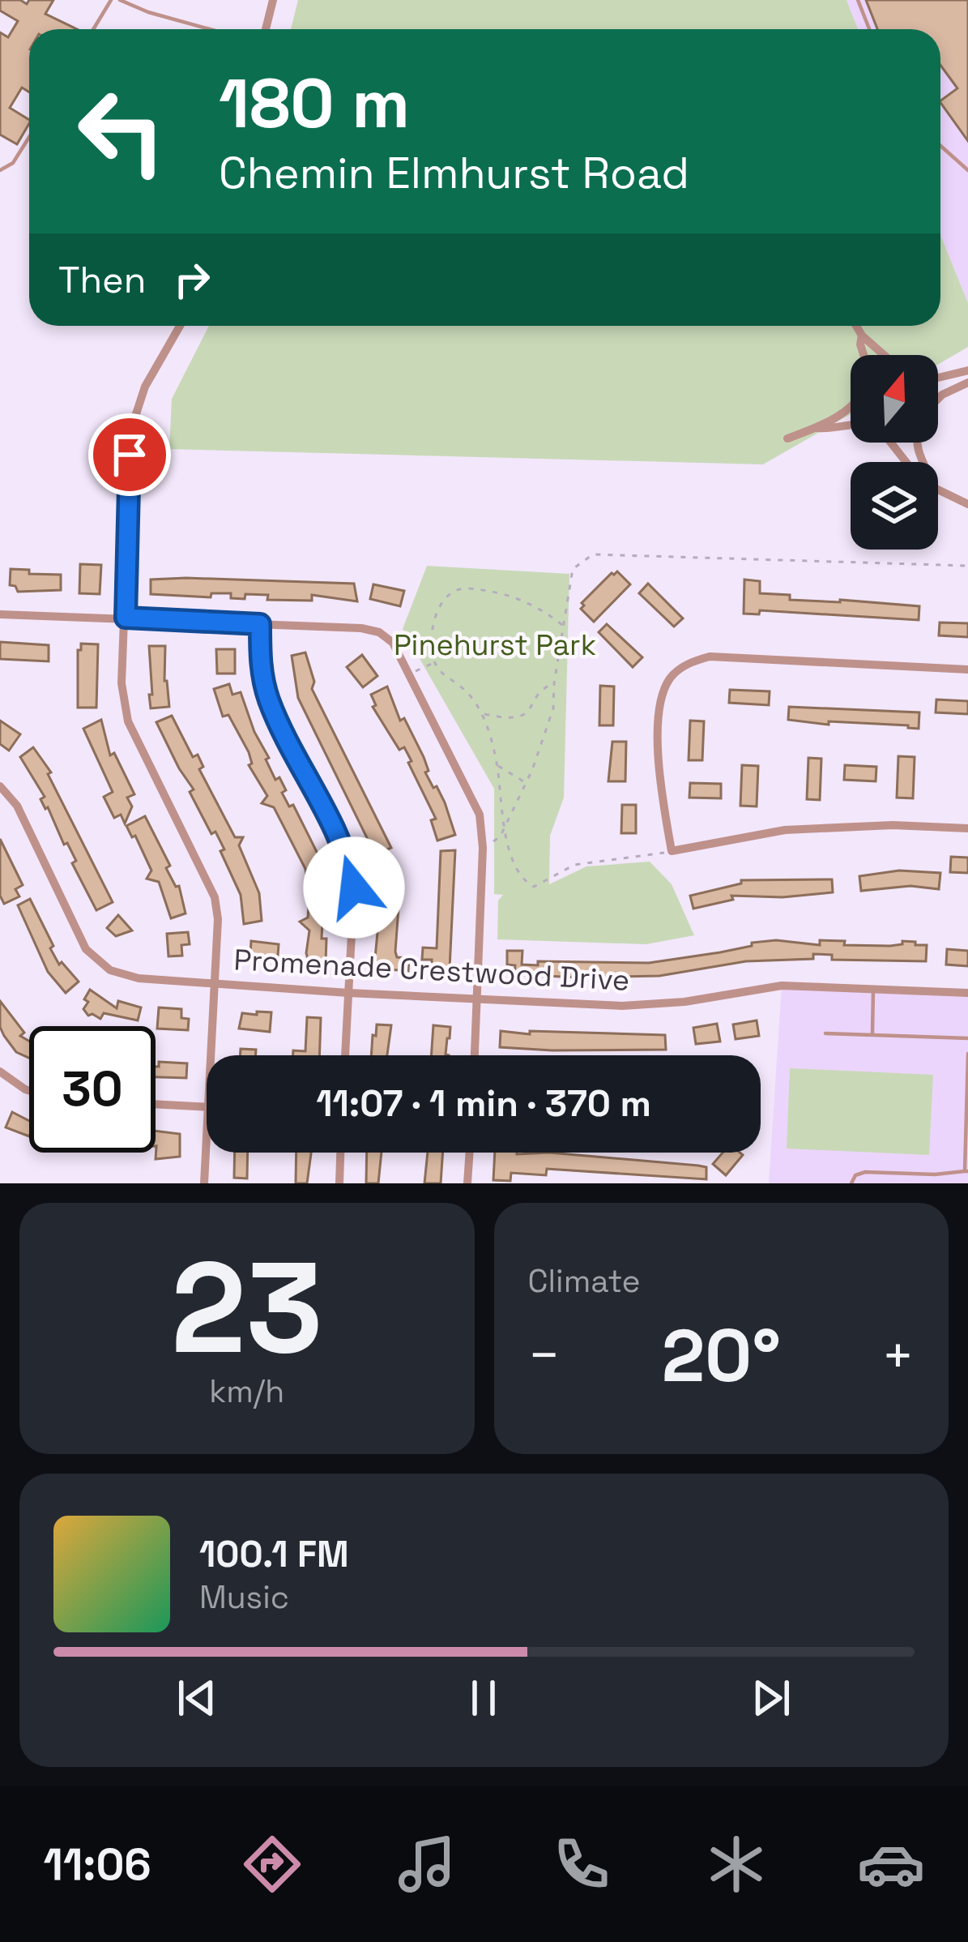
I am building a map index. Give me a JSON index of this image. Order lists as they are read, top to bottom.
{
  "streets": {
    "street": ["Promenade Crestwood Drive"]
  },
  "parks": ["Pinehurst Park"],
  "north": "top",
  "page": {
    "turn": ["180 m", "Chemin Elmhurst Road"],
    "then": "Then",
    "limit": "30",
    "trip": "11:07 · 1 min · 370 m",
    "tile": [
      ["23", "km/h"],
      "Climate"
    ],
    "heat": ["−", "20°", "+"],
    "song": ["100.1 FM", "Music"],
    "tabs": "11:06"
  }
}
